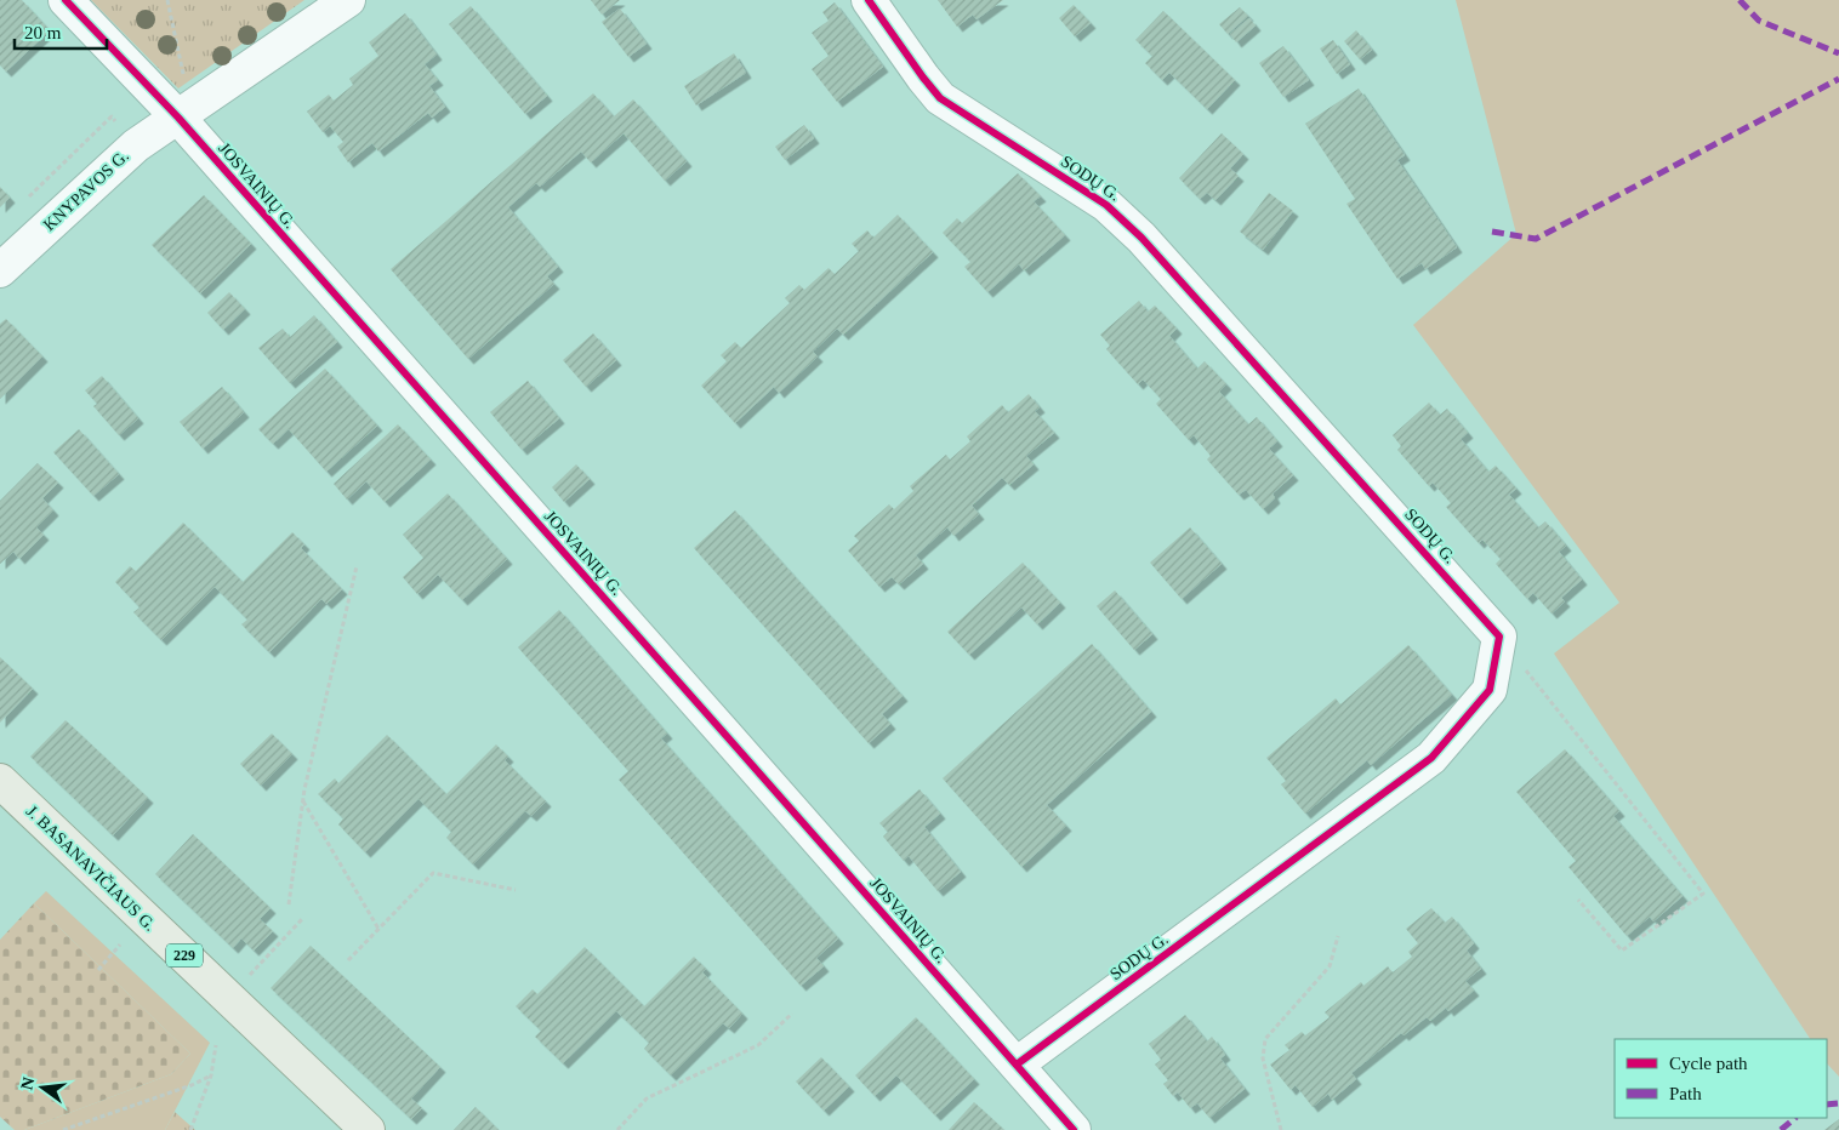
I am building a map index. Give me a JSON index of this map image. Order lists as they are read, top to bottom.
{
  "streets": {
    "main road": ["J. BASANAVIČIAUS G.", "229"],
    "street": ["SODŲ G.", "JOSVAINIŲ G.", "KNYPAVOS G."]
  },
  "crossings": [
    ["SODŲ G.", "JOSVAINIŲ G."],
    ["JOSVAINIŲ G.", "KNYPAVOS G."]
  ],
  "legend": ["Cycle path", "Path"],
  "scale_bar": "20 m",
  "north": "left"
}
